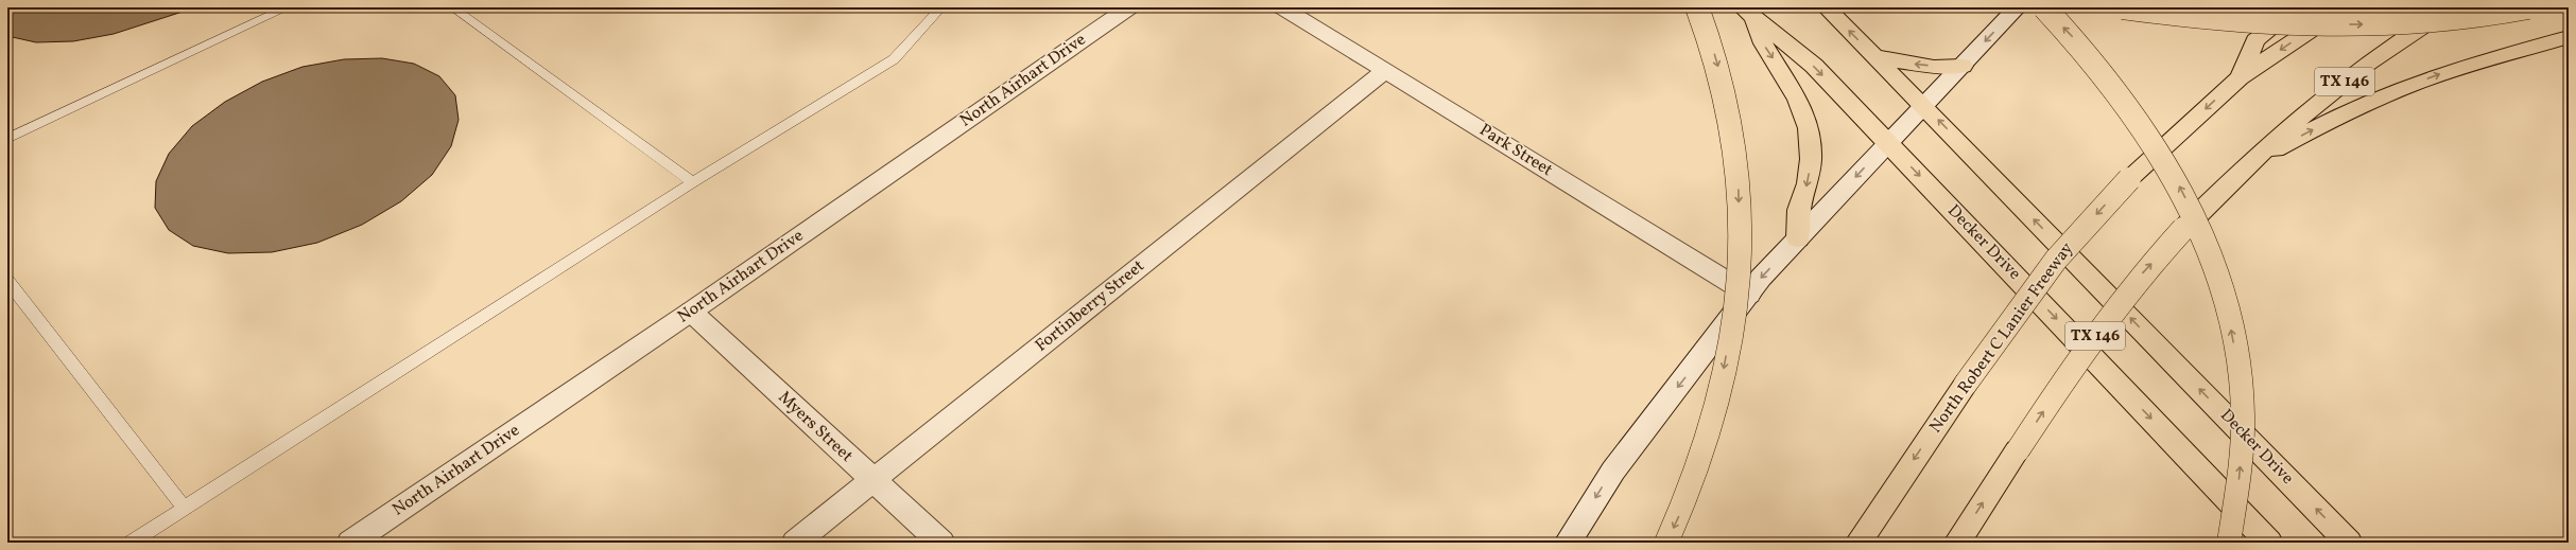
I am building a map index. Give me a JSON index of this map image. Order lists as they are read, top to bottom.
{
  "streets": {
    "main road": ["TX 146", "Decker Drive", "North Robert C Lanier Freeway"],
    "street": [
      "North Airhart Drive",
      "Park Street",
      "Fortinberry Street",
      "Myers Street"
    ]
  },
  "crossings": [
    ["North Airhart Drive", "Myers Street"],
    ["Park Street", "Fortinberry Street"],
    ["Fortinberry Street", "Myers Street"]
  ]
}
